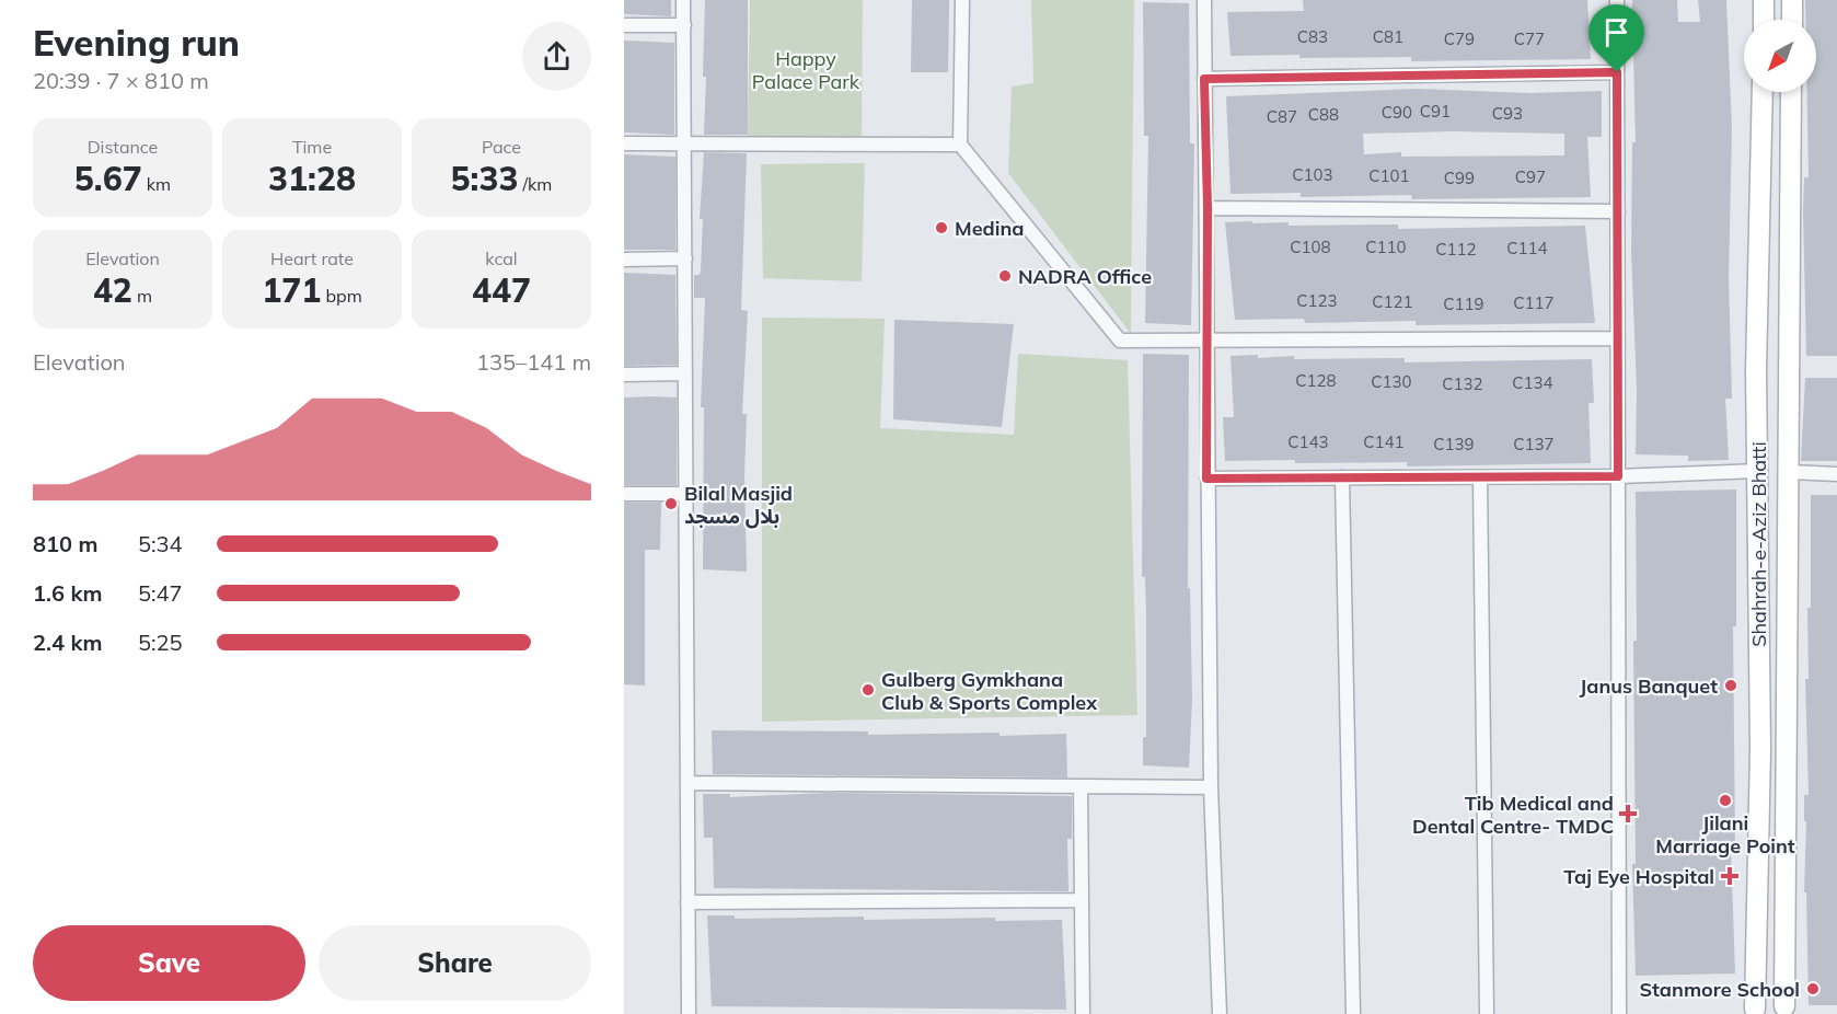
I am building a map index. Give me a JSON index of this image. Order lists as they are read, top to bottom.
{
  "streets": {
    "main road": ["Shahrah-e-Aziz Bhatti"]
  },
  "parks": ["Happy Palace Park"],
  "places": {
    "other": [
      "Medina",
      "NADRA Office",
      "Bilal Masjid بلال مسجد",
      "Janus Banquet",
      "Gulberg Gymkhana Club & Sports Complex",
      "Jilani Marriage Point",
      "Stanmore School"
    ],
    "health": ["Tib Medical and Dental Centre- TMDC", "Taj Eye Hospital"]
  },
  "house_numbers": [
    "C83",
    "C81",
    "C79",
    "C77",
    "C91",
    "C90",
    "C93",
    "C88",
    "C87",
    "C103",
    "C101",
    "C97",
    "C99",
    "C108",
    "C110",
    "C114",
    "C112",
    "C123",
    "C121",
    "C117",
    "C119",
    "C128",
    "C130",
    "C134",
    "C132",
    "C143",
    "C141",
    "C139",
    "C137"
  ],
  "north": "bottom left",
  "page": {
    "heading": ["Evening run", "20:39 · 7 × 810 m"],
    "stats": [
      ["Distance", "5.67 km"],
      ["Time", "31:28"],
      ["Pace", "5:33 /km"],
      ["Elevation", "42 m"],
      ["Heart rate", "171 bpm"],
      ["kcal", "447"]
    ],
    "chart": ["Elevation", "135–141 m"],
    "list": [
      {
        "name": "810 m",
        "note": "5:34"
      },
      {
        "name": "1.6 km",
        "note": "5:47"
      },
      {
        "name": "2.4 km",
        "note": "5:25"
      }
    ],
    "buttons": ["Save", "Share"]
  }
}
